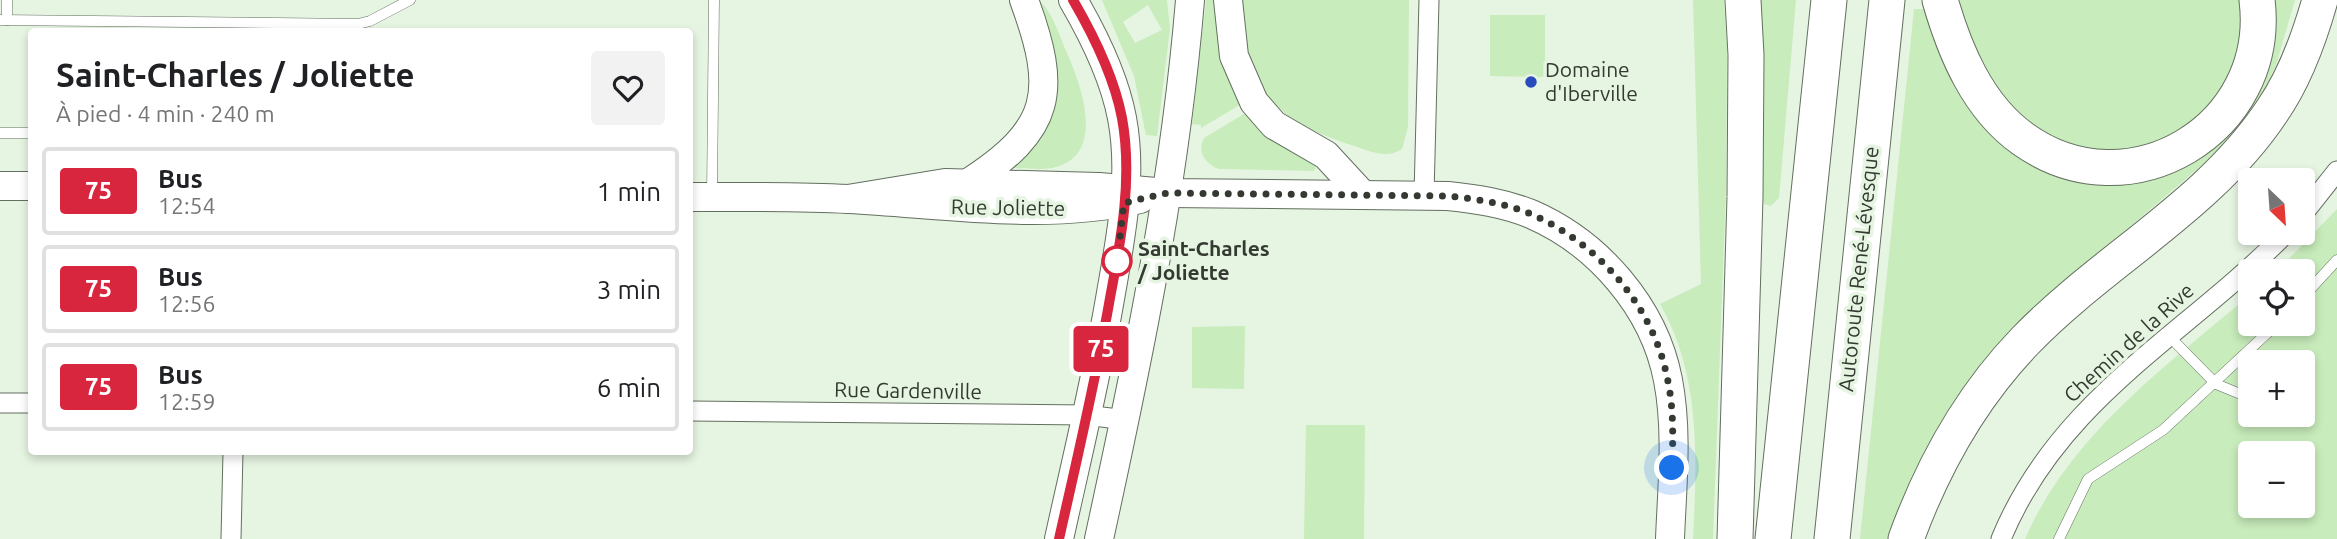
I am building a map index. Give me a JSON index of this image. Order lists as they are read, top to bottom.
{
  "streets": {
    "highway": ["Autoroute René-Lévesque"],
    "street": ["Rue Joliette", "Chemin de la Rive", "Rue Gardenville"]
  },
  "places": ["Domaine d'Iberville", "Saint-Charles / Joliette"],
  "lines": ["bus line 75"],
  "north": "bottom right",
  "page": {
    "on_map": "75",
    "heading": ["Saint-Charles / Joliette", "À pied · 4 min · 240 m"],
    "list": [
      {
        "mark": "75",
        "name": "Bus",
        "note": "12:54",
        "value": "1 min"
      },
      {
        "mark": "75",
        "name": "Bus",
        "note": "12:56",
        "value": "3 min"
      },
      {
        "mark": "75",
        "name": "Bus",
        "note": "12:59",
        "value": "6 min"
      }
    ],
    "map_buttons": ["+", "−"]
  }
}
